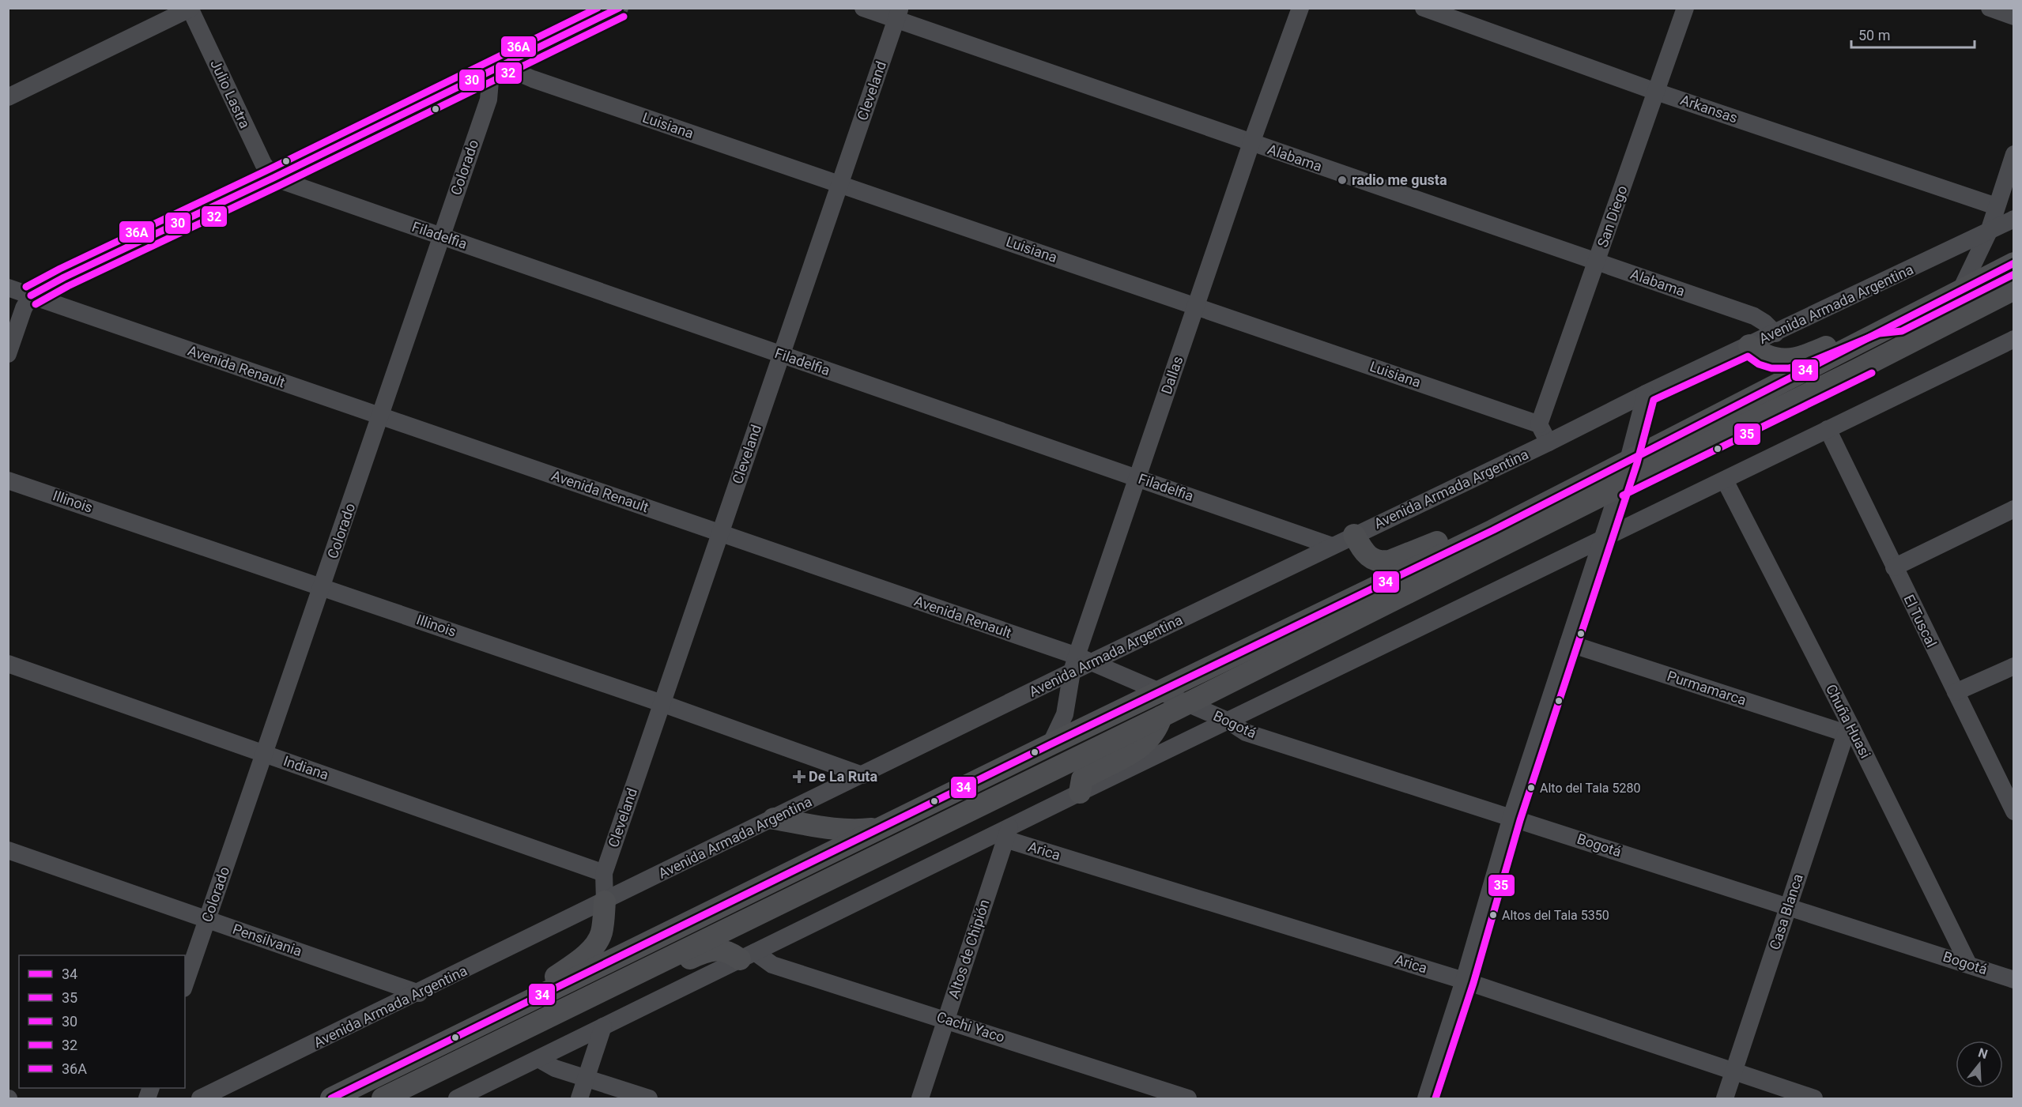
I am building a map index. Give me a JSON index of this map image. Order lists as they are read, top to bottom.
{
  "streets": {
    "street": [
      "Cleveland",
      "Julio Lastra",
      "Arkansas",
      "Luisiana",
      "Alabama",
      "Colorado",
      "San Diego",
      "Filadelfia",
      "Avenida Armada Argentina",
      "Avenida Renault",
      "Dallas",
      "Illinois",
      "El Tuscal",
      "Purmamarca",
      "Chuña Huasi",
      "Bogotá",
      "Indiana",
      "Arica",
      "Casa Blanca",
      "Pensilvania",
      "Altos de Chipión",
      "Cachi Yaco"
    ]
  },
  "crossings": [
    ["Cleveland", "Luisiana"],
    ["Cleveland", "Alabama"],
    ["Cleveland", "Filadelfia"],
    ["Cleveland", "Avenida Armada Argentina"],
    ["Cleveland", "Avenida Renault"],
    ["Cleveland", "Illinois"],
    ["Cleveland", "Indiana"],
    ["Julio Lastra", "Filadelfia"],
    ["Arkansas", "San Diego"],
    ["Luisiana", "San Diego"],
    ["Luisiana", "Dallas"],
    ["Alabama", "San Diego"],
    ["Alabama", "Avenida Armada Argentina"],
    ["Alabama", "Dallas"],
    ["Colorado", "Filadelfia"],
    ["Colorado", "Avenida Renault"],
    ["Colorado", "Illinois"],
    ["Colorado", "Indiana"],
    ["Colorado", "Pensilvania"],
    ["Filadelfia", "Avenida Armada Argentina"],
    ["Filadelfia", "Dallas"],
    ["Avenida Armada Argentina", "Avenida Renault"],
    ["Avenida Armada Argentina", "Dallas"],
    ["Avenida Armada Argentina", "Illinois"],
    ["Avenida Armada Argentina", "Pensilvania"],
    ["Avenida Renault", "Dallas"],
    ["Avenida Renault", "Bogotá"],
    ["Purmamarca", "Chuña Huasi"],
    ["Purmamarca", "Casa Blanca"],
    ["Chuña Huasi", "Bogotá"],
    ["Chuña Huasi", "Casa Blanca"],
    ["Bogotá", "Casa Blanca"],
    ["Arica", "Casa Blanca"],
    ["Arica", "Altos de Chipión"],
    ["Altos de Chipión", "Cachi Yaco"]
  ],
  "places": {
    "other": ["radio me gusta", "Alto del Tala 5280", "Altos del Tala 5350"],
    "health": ["De La Ruta"]
  },
  "lines": [
    "transit line 30",
    "transit line 36A",
    "transit line 32",
    "transit line 34",
    "transit line 35"
  ],
  "legend": [
    "34",
    "35",
    "30",
    "32",
    "36A"
  ],
  "scale_bar": "50 m",
  "north": "top"
}
